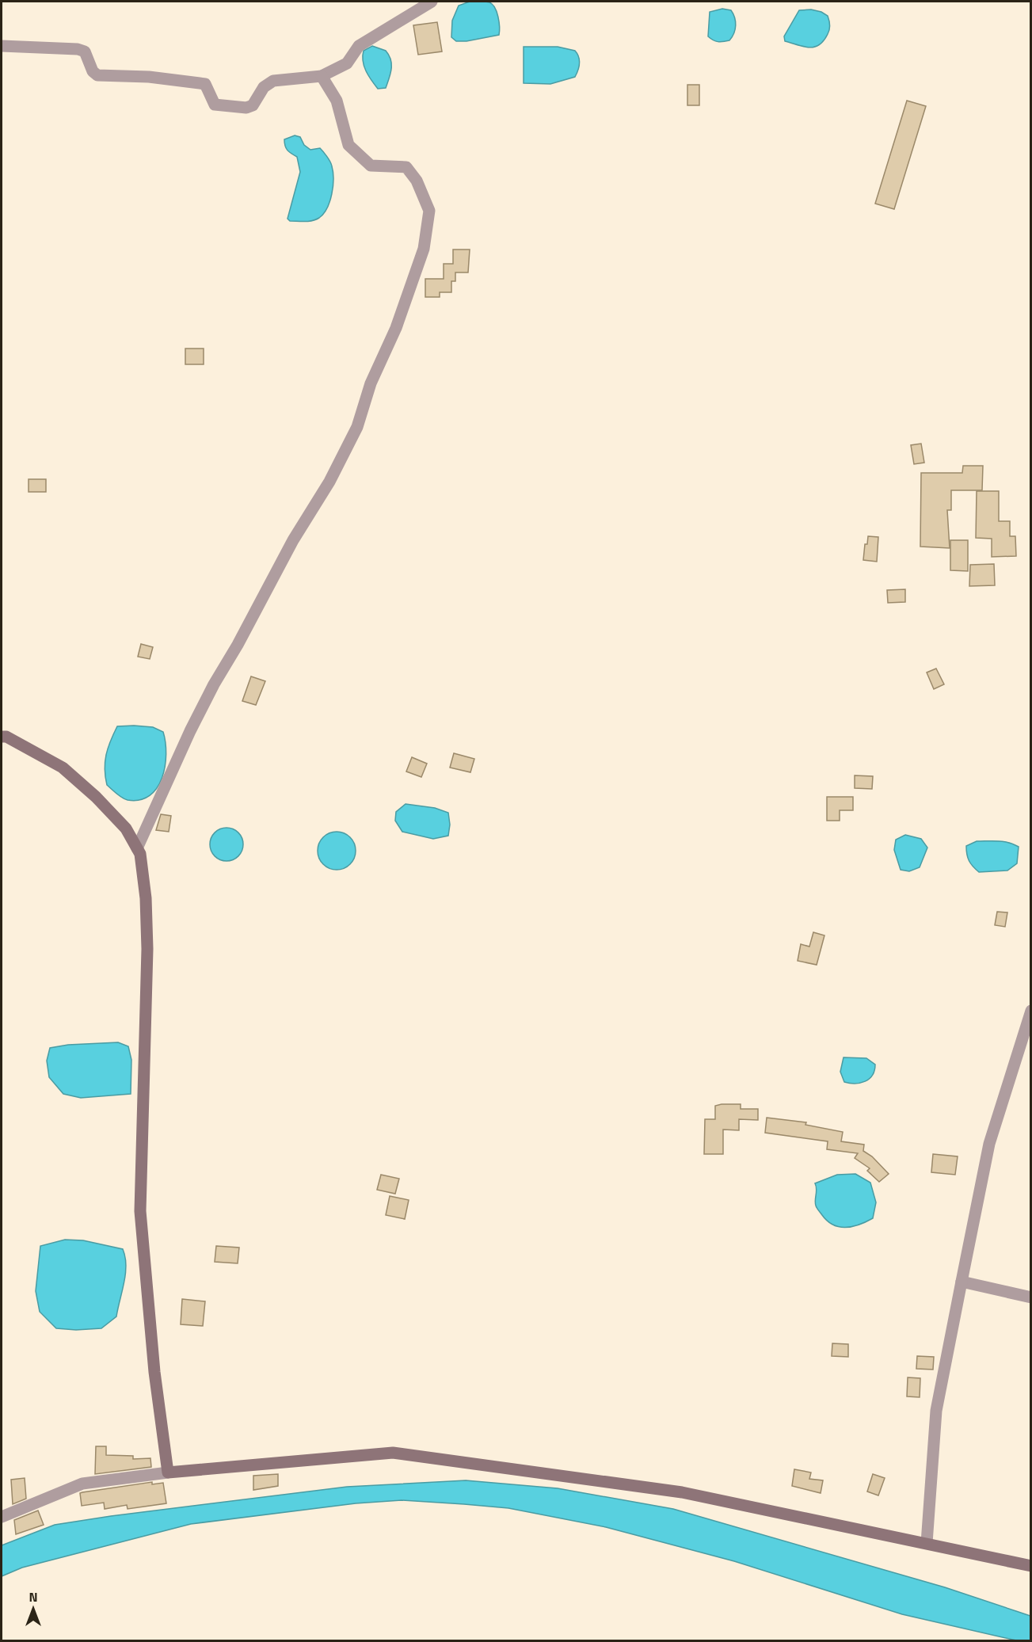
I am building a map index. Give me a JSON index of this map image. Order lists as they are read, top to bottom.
{
  "north": "top"
}
